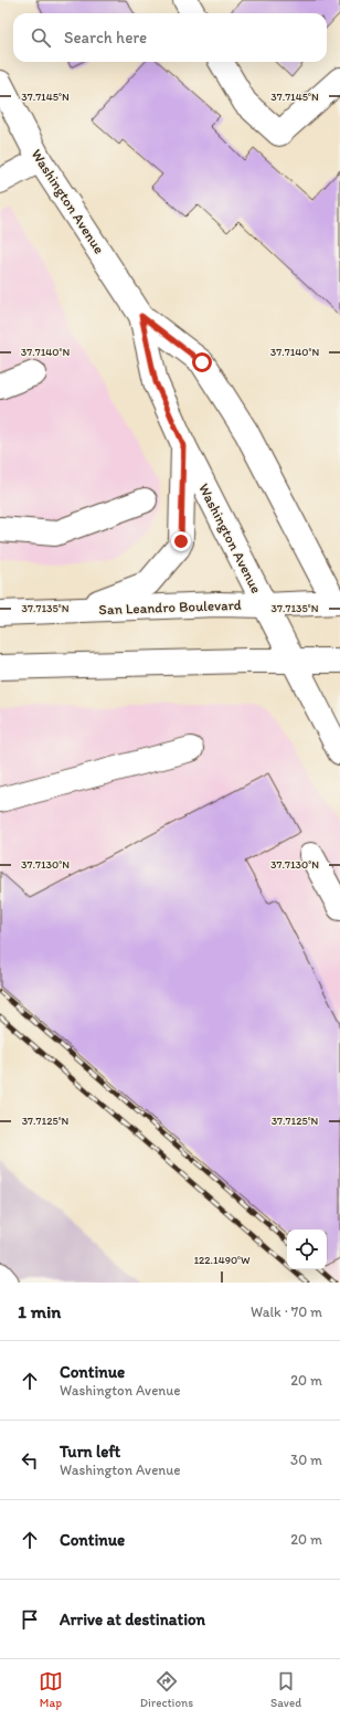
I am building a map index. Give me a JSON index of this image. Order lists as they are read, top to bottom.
{
  "streets": {
    "street": ["Washington Avenue", "San Leandro Boulevard"]
  },
  "crossings": [
    ["Washington Avenue", "San Leandro Boulevard"]
  ],
  "page": {
    "search": "Search here",
    "heading": ["1 min", "Walk · 70 m"],
    "list": [
      ["Continue", "Washington Avenue", "20 m"],
      ["Turn left", "Washington Avenue", "30 m"],
      ["Continue", "20 m"],
      "Arrive at destination"
    ],
    "nav": ["Map", "Directions", "Saved"]
  },
  "coordinates": [
    "37.7145°N",
    "37.7140°N",
    "37.7135°N",
    "37.7130°N",
    "37.7125°N",
    "122.1490°W"
  ]
}
